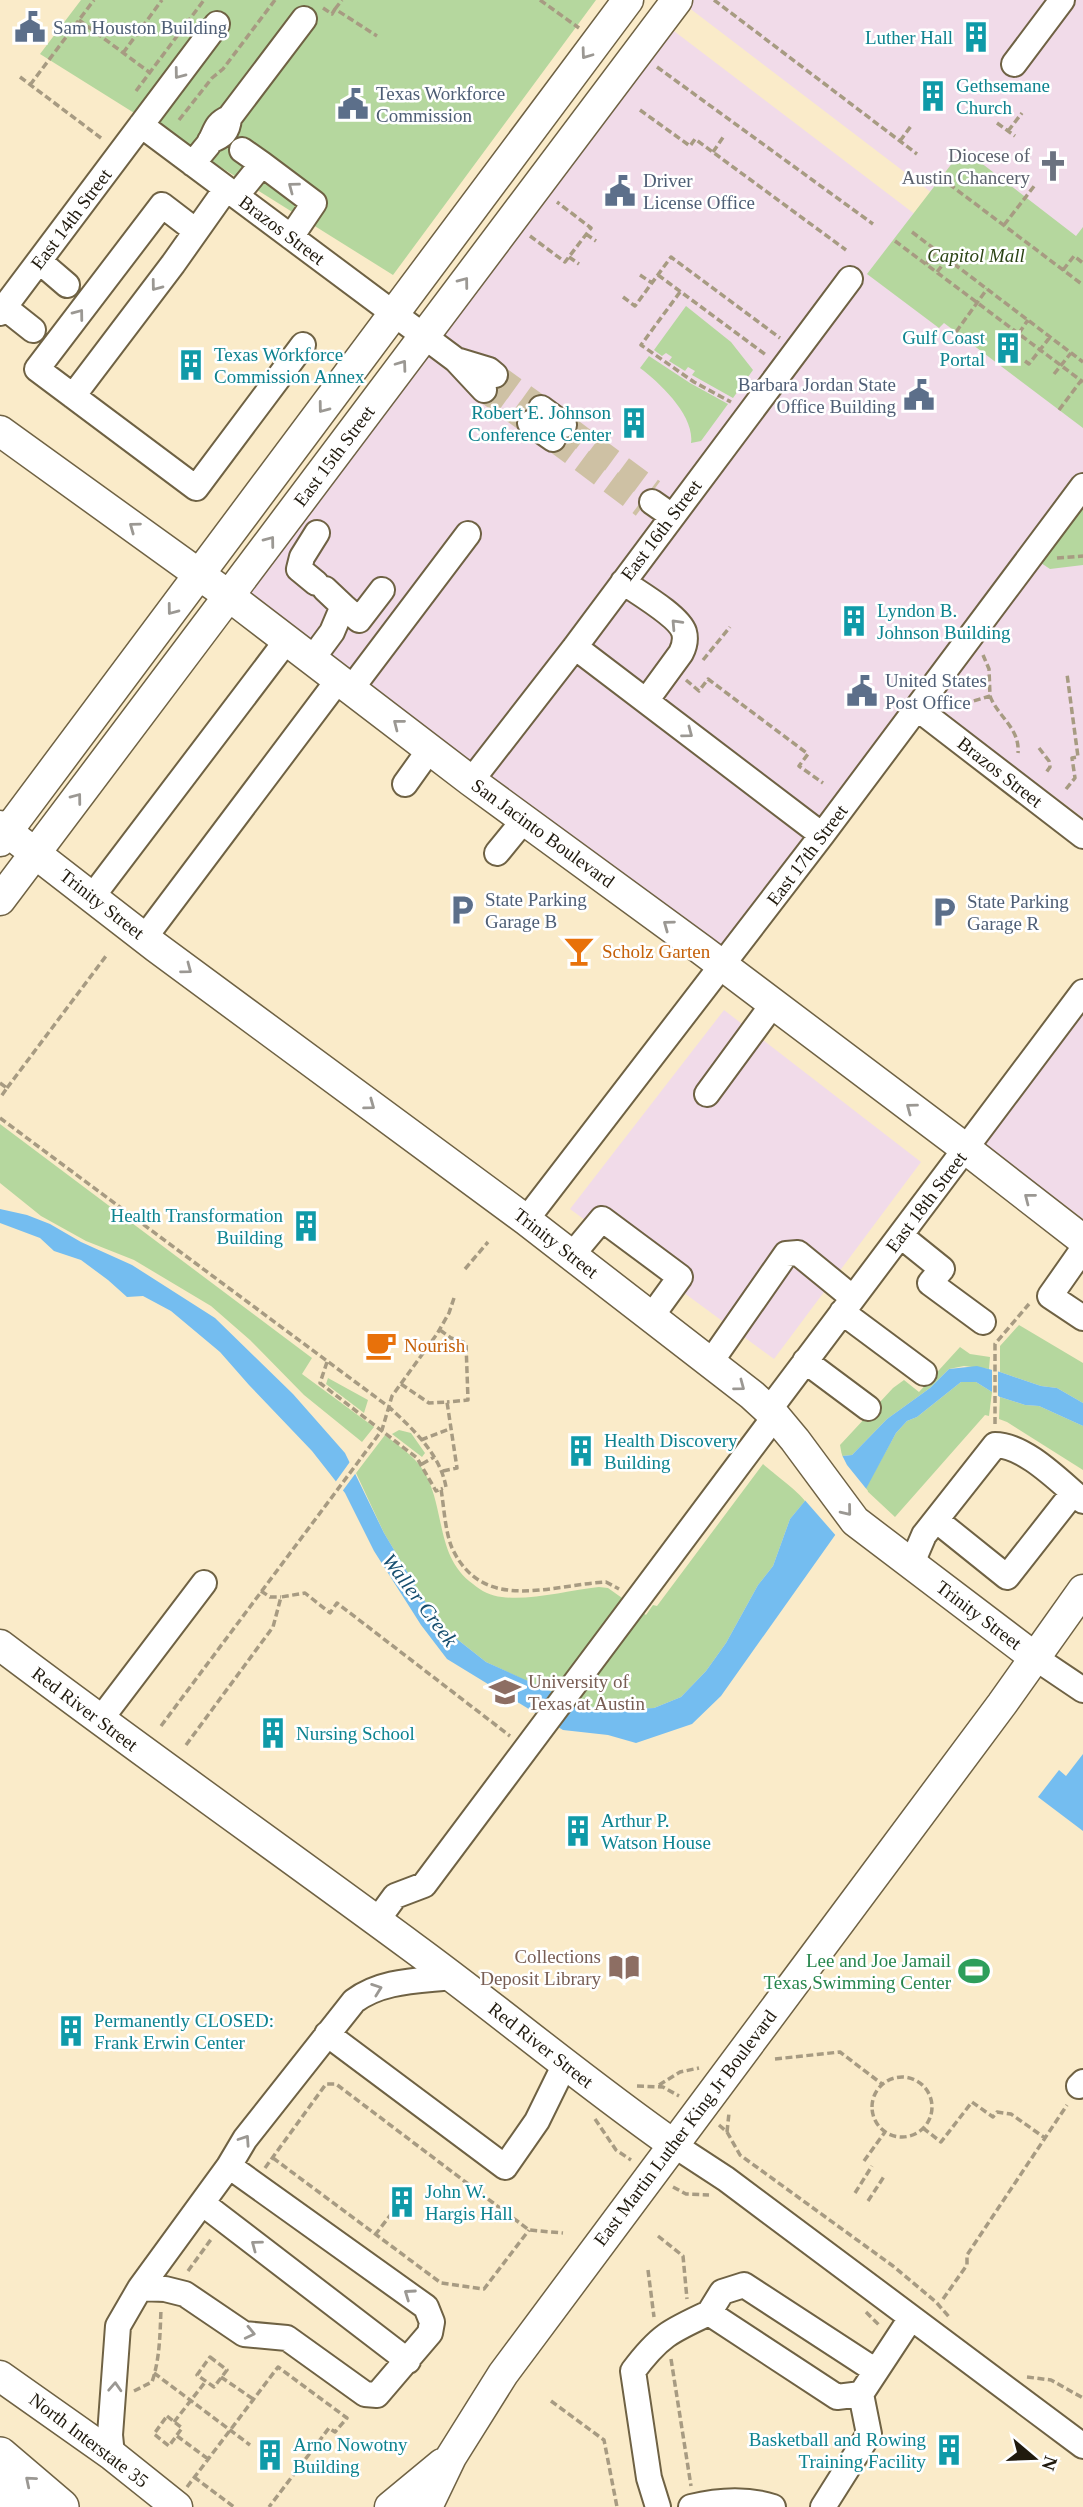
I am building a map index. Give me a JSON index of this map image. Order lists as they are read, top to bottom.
{
  "streets": {
    "main road": [
      "East 15th Street",
      "San Jacinto Boulevard",
      "Trinity Street",
      "Red River Street",
      "East Martin Luther King Jr Boulevard",
      "North Interstate 35"
    ],
    "street": [
      "East 14th Street",
      "Brazos Street",
      "East 16th Street",
      "East 17th Street",
      "East 18th Street"
    ]
  },
  "crossings": [
    ["East 14th Street", "Brazos Street"],
    ["Brazos Street", "East 15th Street"],
    ["Brazos Street", "East 17th Street"],
    ["East 15th Street", "San Jacinto Boulevard"],
    ["East 15th Street", "Trinity Street"],
    ["East 16th Street", "San Jacinto Boulevard"],
    ["San Jacinto Boulevard", "East 17th Street"],
    ["San Jacinto Boulevard", "East 18th Street"],
    ["East 17th Street", "Trinity Street"],
    ["Trinity Street", "East 18th Street"],
    ["Trinity Street", "East Martin Luther King Jr Boulevard"],
    ["East 18th Street", "Red River Street"],
    ["Red River Street", "East Martin Luther King Jr Boulevard"]
  ],
  "one_way": ["San Jacinto Boulevard", "Trinity Street"],
  "water": ["Waller Creek"],
  "parks": ["Capitol Mall"],
  "places": {
    "public building": [
      "Sam Houston Building",
      "Texas Workforce Commission",
      "Driver License Office",
      "Barbara Jordan State Office Building",
      "United States Post Office"
    ],
    "building": [
      "Luther Hall",
      "Gethsemane Church",
      "Gulf Coast Portal",
      "Texas Workforce Commission Annex",
      "Robert E. Johnson Conference Center",
      "Lyndon B. Johnson Building",
      "Health Transformation Building",
      "Health Discovery Building",
      "Nursing School",
      "Arthur P. Watson House",
      "Permanently CLOSED: Frank Erwin Center",
      "John W. Hargis Hall",
      "Basketball and Rowing Training Facility",
      "Arno Nowotny Building"
    ],
    "church": ["Diocese of Austin Chancery"],
    "parking": ["State Parking Garage B", "State Parking Garage R"],
    "bar": ["Scholz Garten"],
    "cafe": ["Nourish"],
    "school or university": ["University of Texas at Austin"],
    "library": ["Collections Deposit Library"],
    "sports": ["Lee and Joe Jamail Texas Swimming Center"]
  },
  "north": "right"
}
